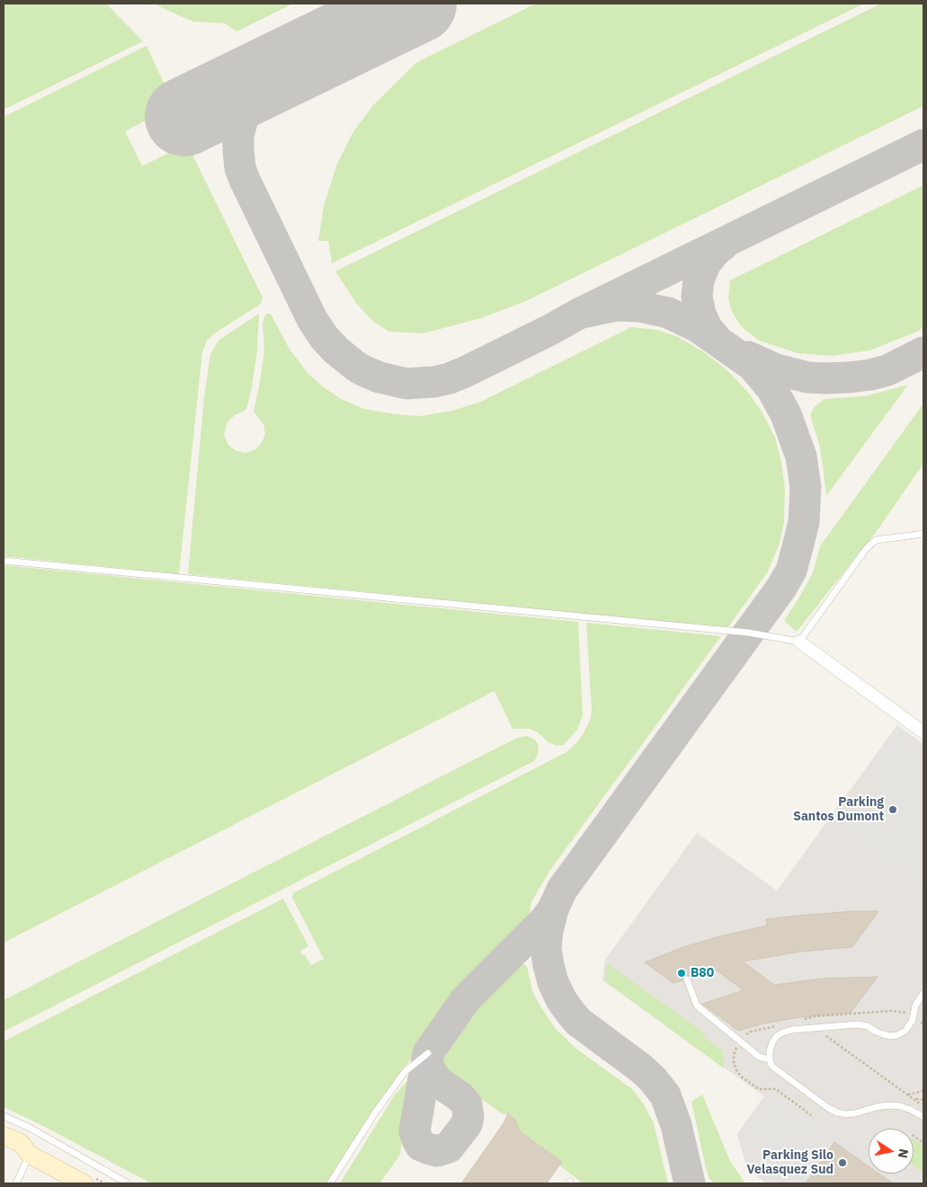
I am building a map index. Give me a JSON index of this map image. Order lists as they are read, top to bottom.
{
  "places": ["Parking Santos Dumont", "B80", "Parking Silo Velasquez Sud"],
  "north": "right"
}
